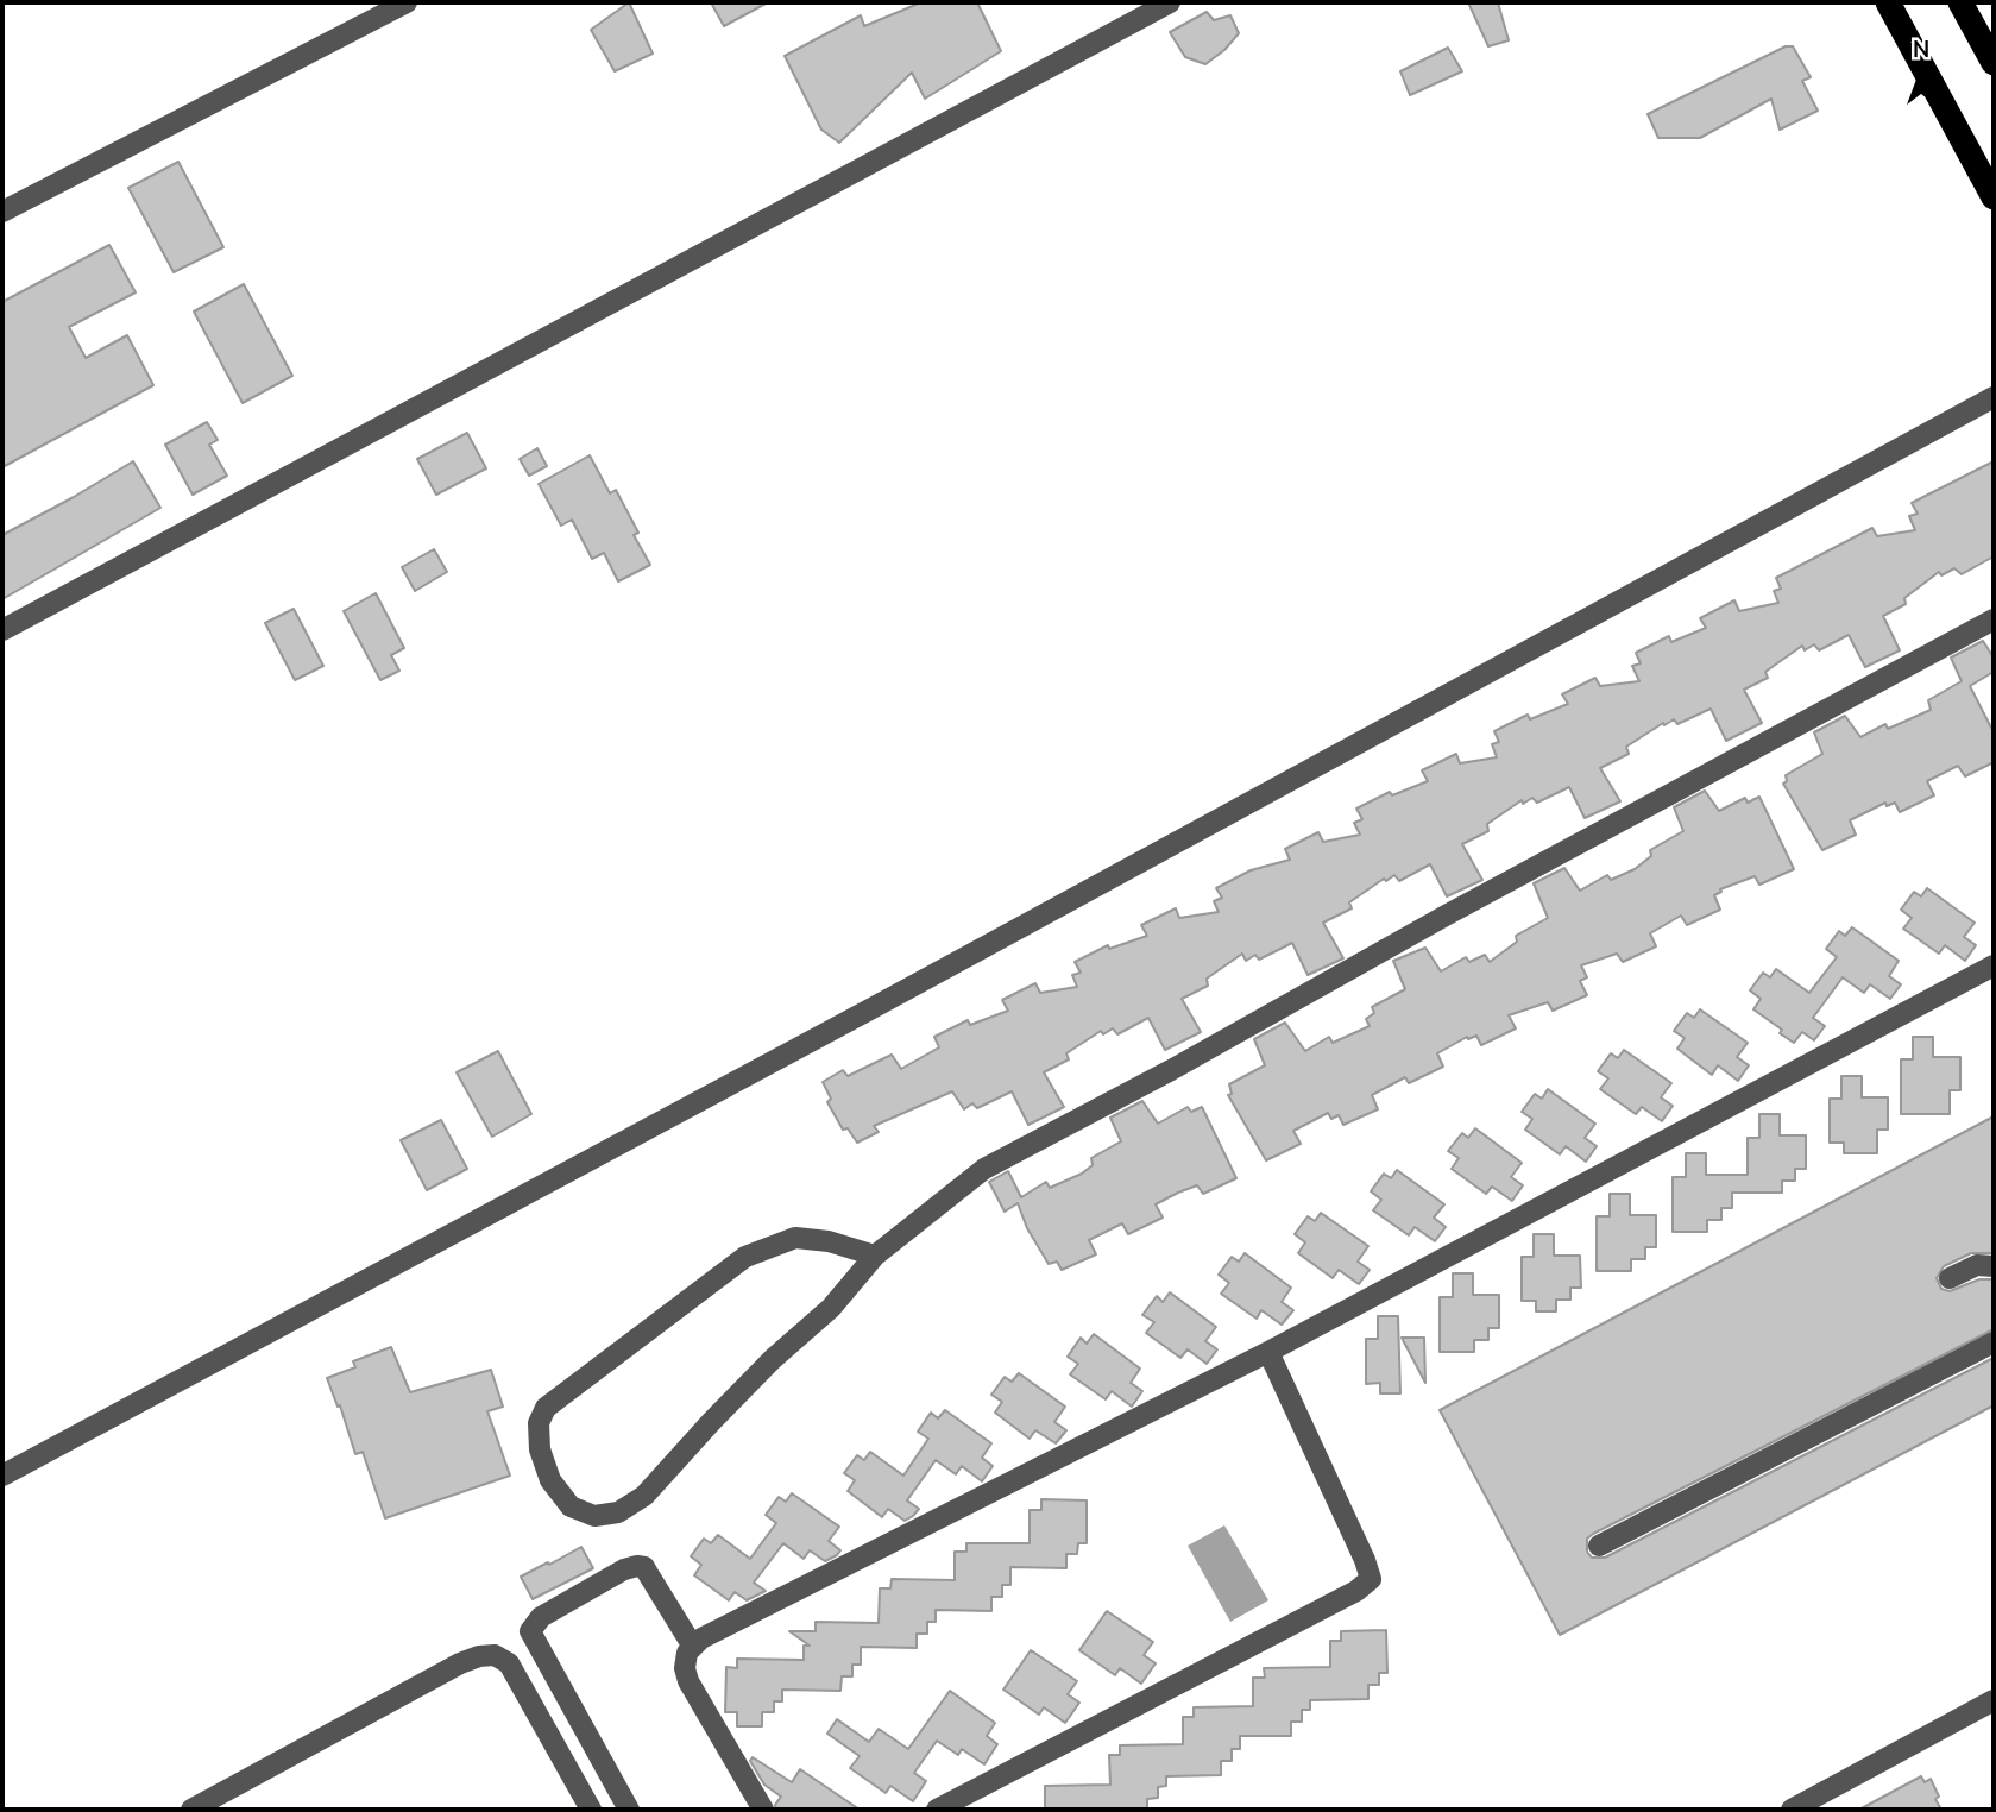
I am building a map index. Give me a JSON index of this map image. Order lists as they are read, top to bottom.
{
  "north": "top"
}
